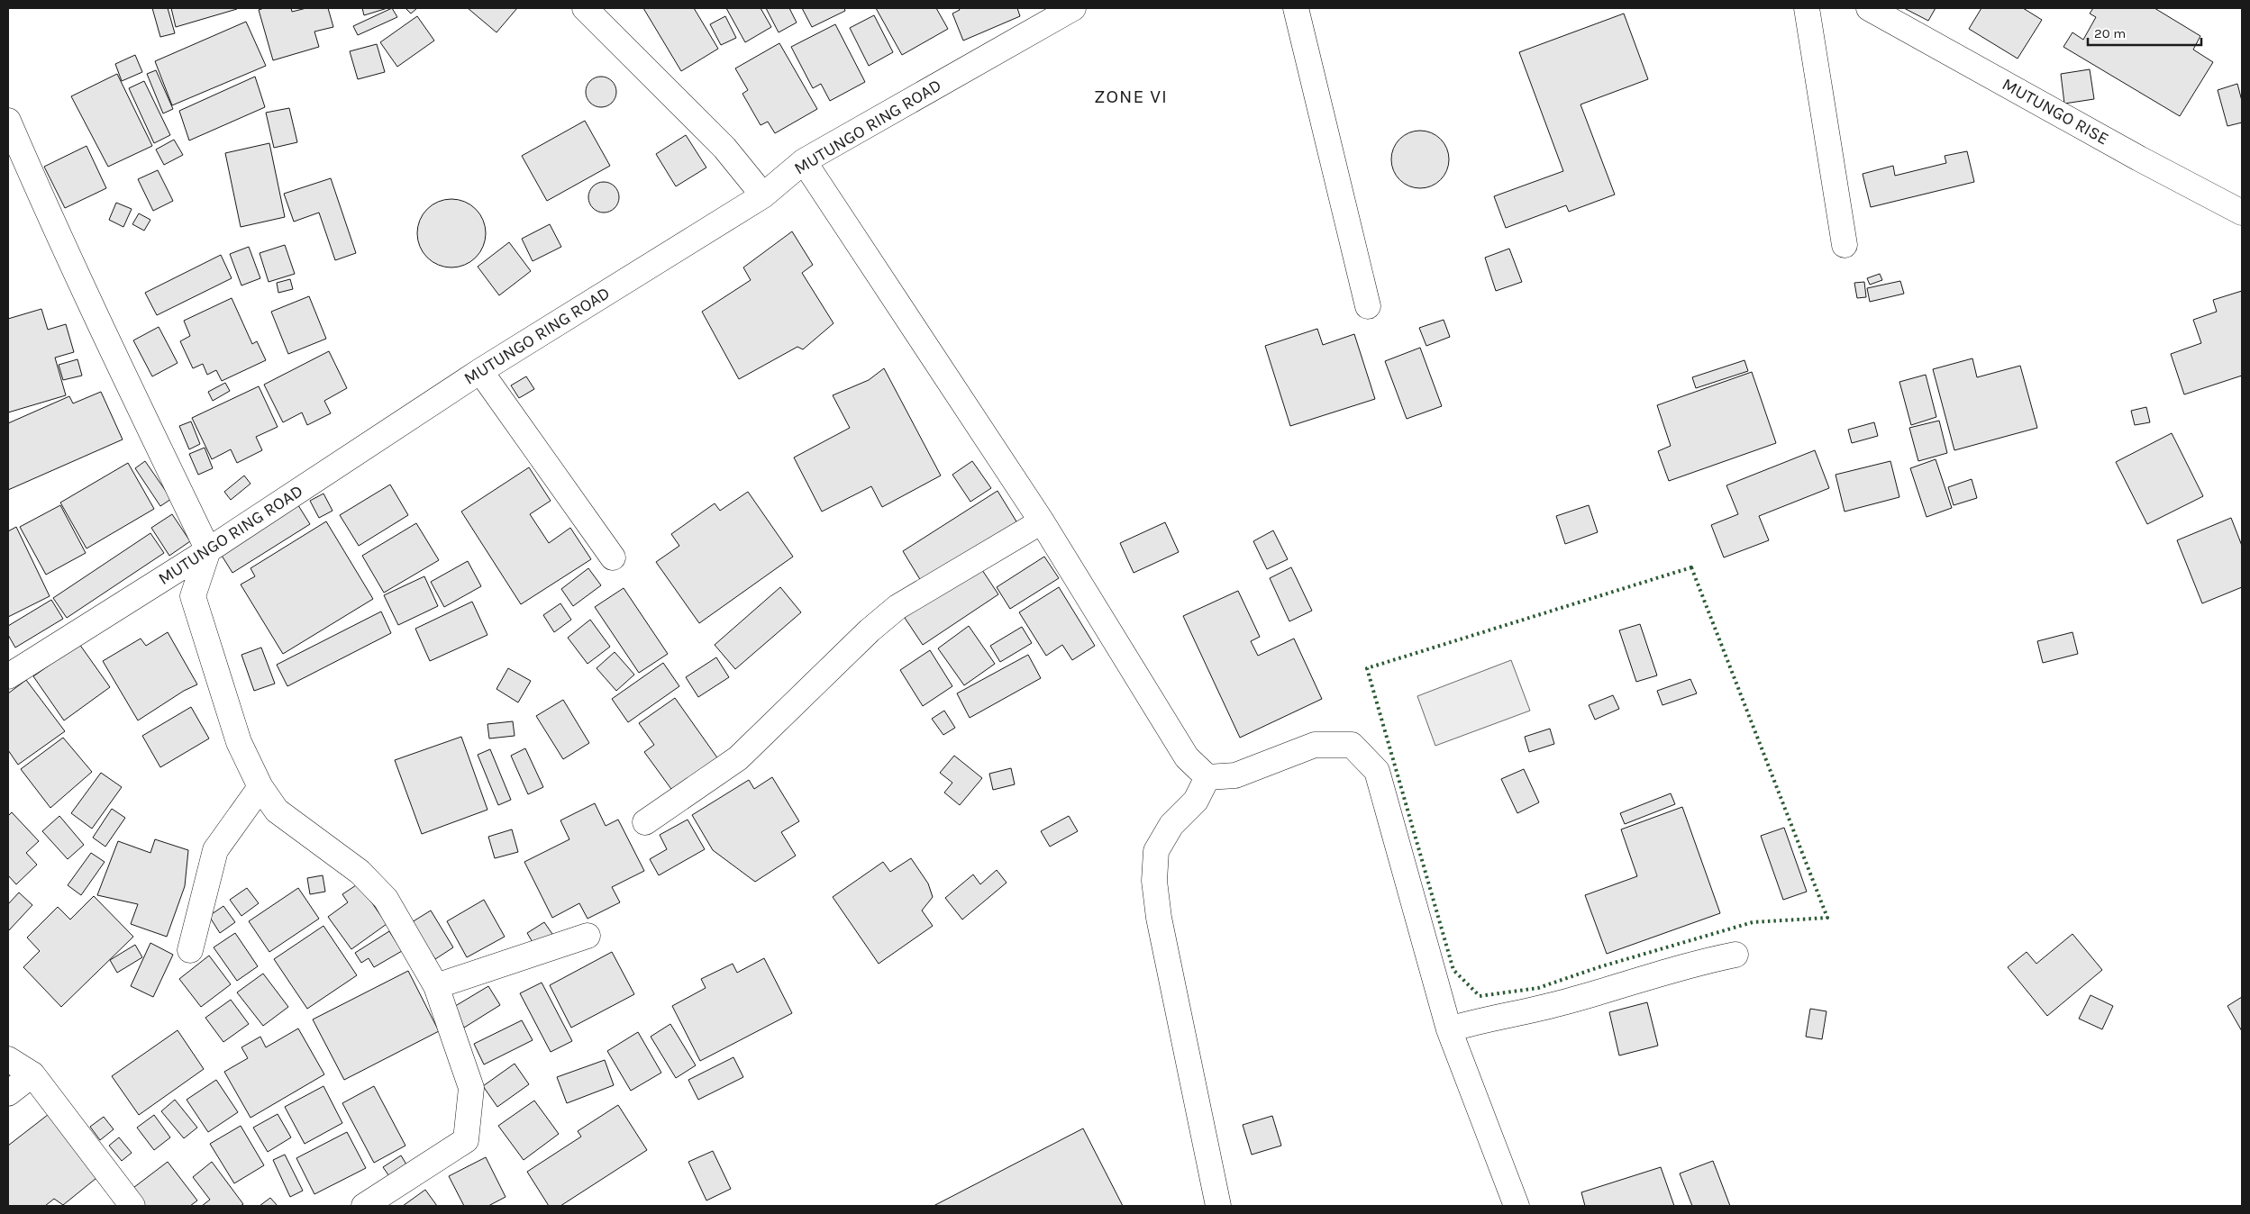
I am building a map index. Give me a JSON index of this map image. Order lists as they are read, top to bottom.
{
  "streets": {
    "street": ["MUTUNGO RISE", "MUTUNGO RING ROAD"]
  },
  "districts": ["ZONE VI"],
  "scale_bar": "20 m"
}
